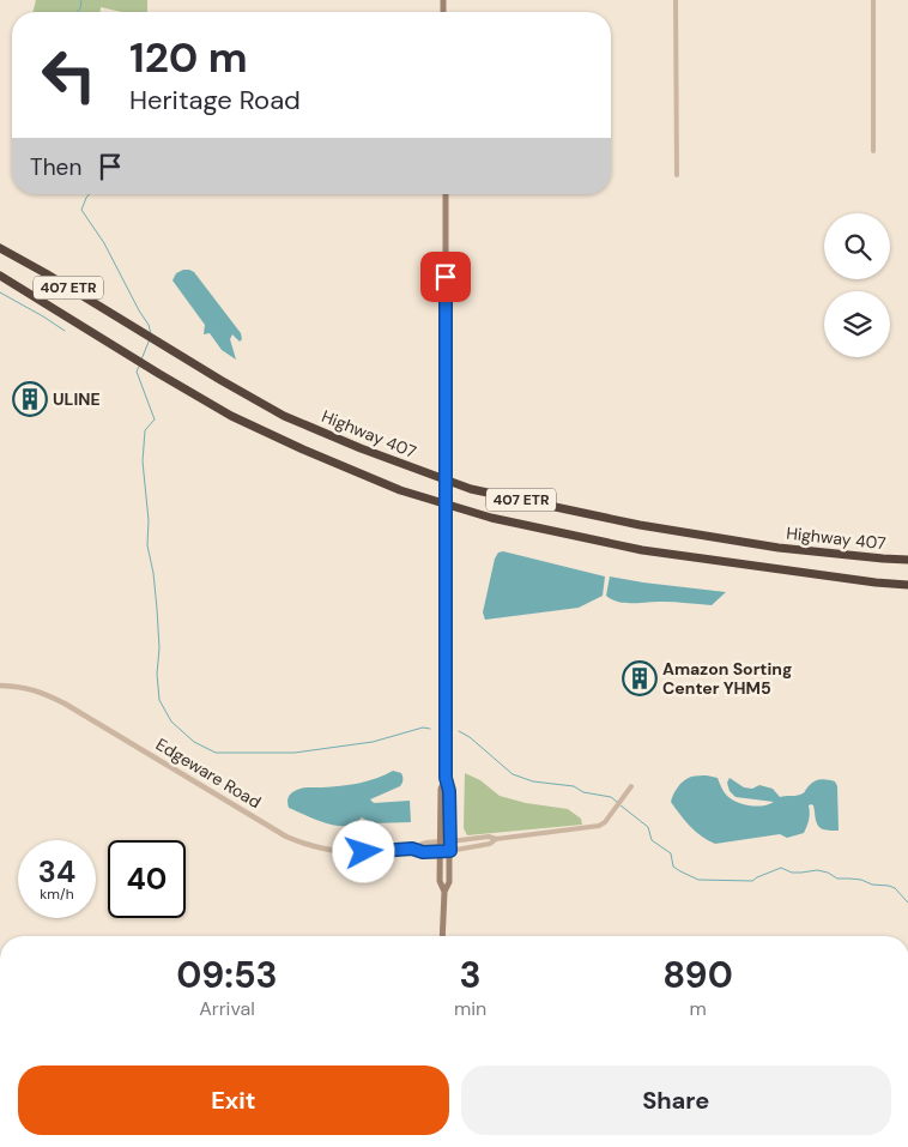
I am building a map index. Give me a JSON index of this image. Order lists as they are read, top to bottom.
{
  "streets": {
    "highway": ["407 ETR", "Highway 407"],
    "street": ["Edgeware Road"]
  },
  "places": {
    "building": ["ULINE", "Amazon Sorting Center YHM5"]
  },
  "page": {
    "turn": ["120 m", "Heritage Road"],
    "then": "Then",
    "speed": "34 km/h",
    "limit": "40",
    "eta": [
      "09:53",
      "Arrival",
      "3",
      "min",
      "890",
      "m"
    ],
    "buttons": ["Exit", "Share"]
  }
}
